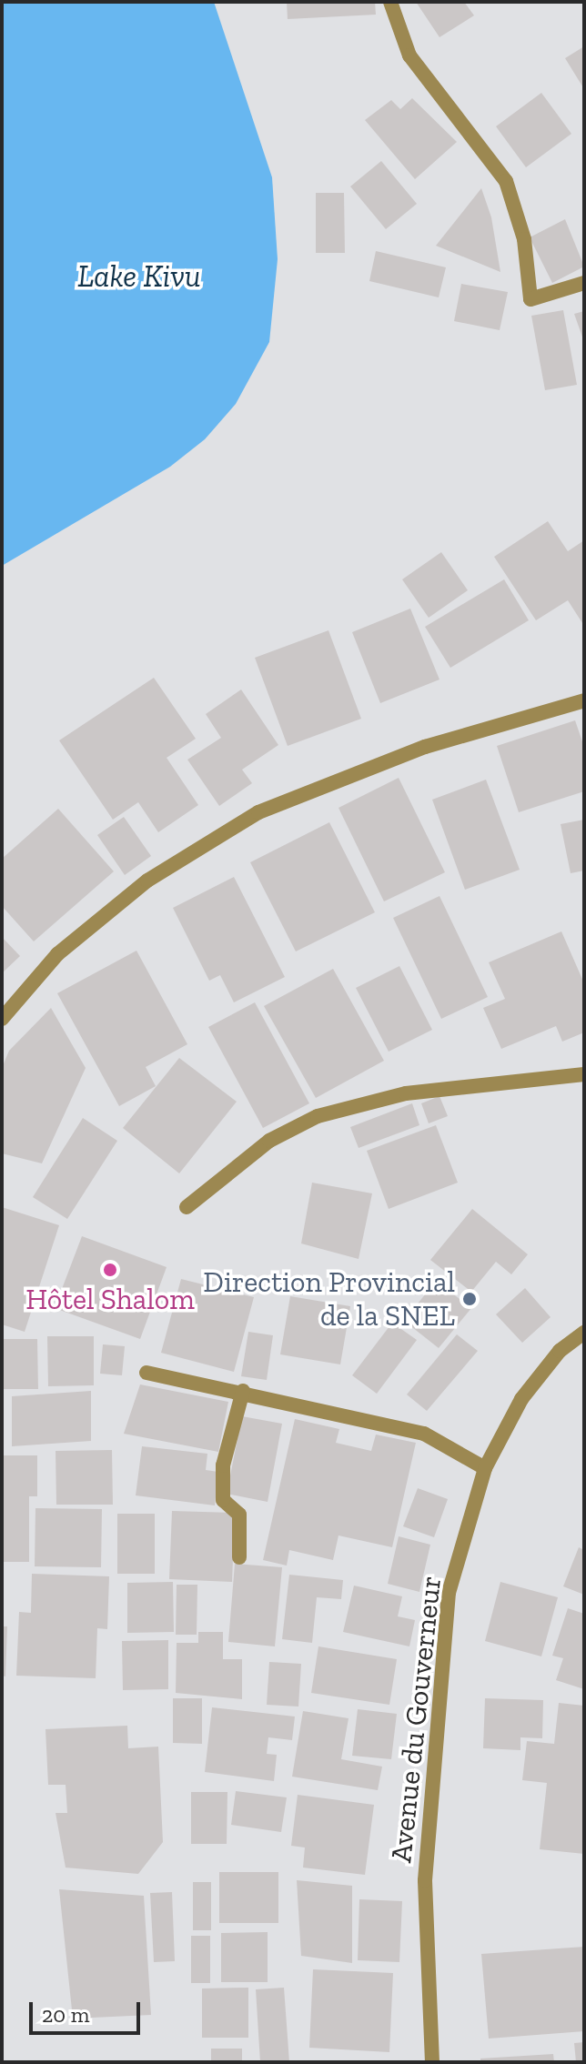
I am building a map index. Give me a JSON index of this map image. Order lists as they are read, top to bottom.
{
  "streets": {
    "street": ["Avenue du Gouverneur"]
  },
  "water": ["Lake Kivu"],
  "places": ["Hôtel Shalom", "Direction Provincial de la SNEL"],
  "scale_bar": "20 m"
}
